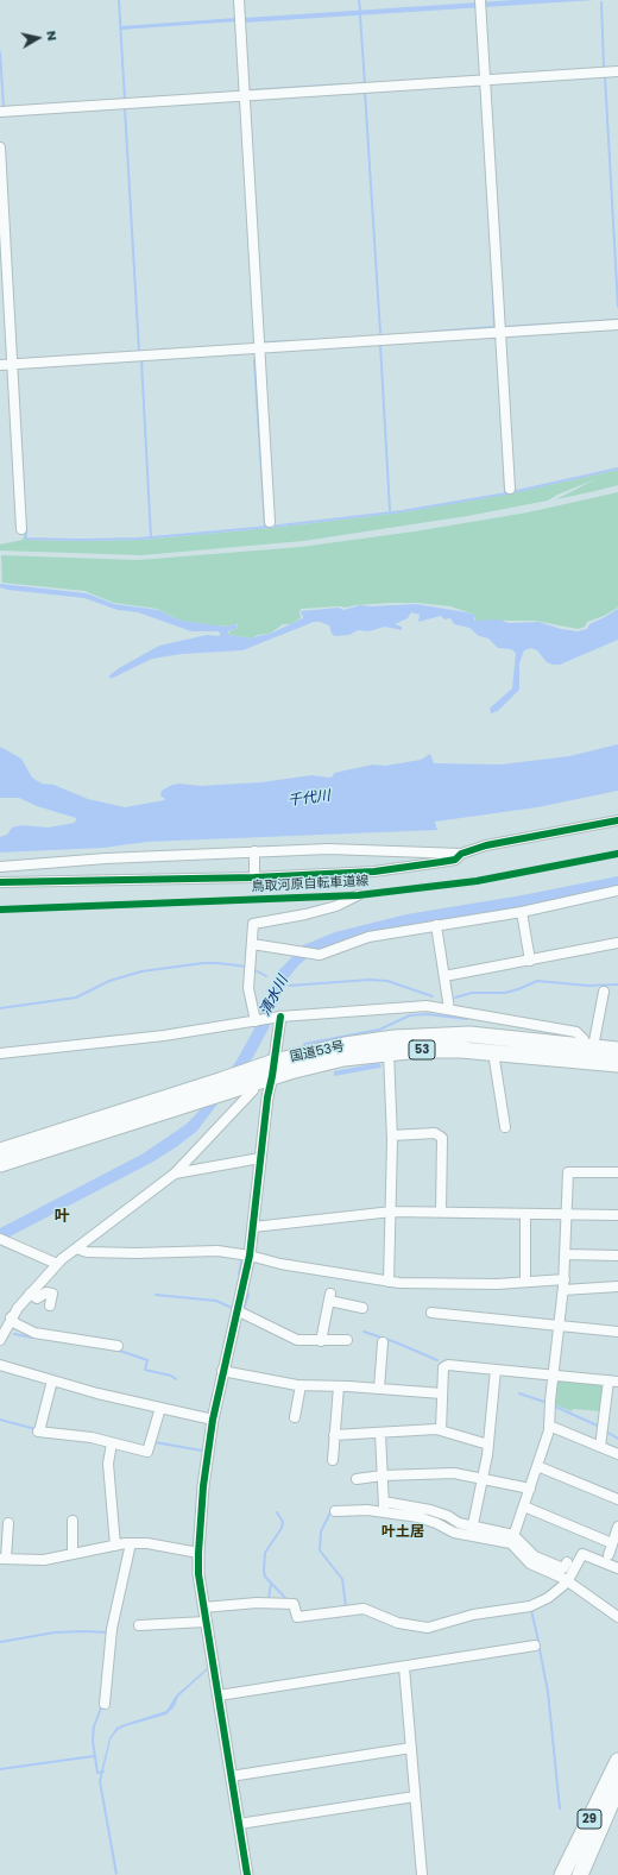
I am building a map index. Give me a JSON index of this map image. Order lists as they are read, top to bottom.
{
  "streets": {
    "highway": ["53", "国道53号", "29"],
    "cycle path": ["鳥取河原自転車道線"]
  },
  "districts": ["叶", "叶土居"],
  "water": ["千代川", "清水川"],
  "north": "right"
}
